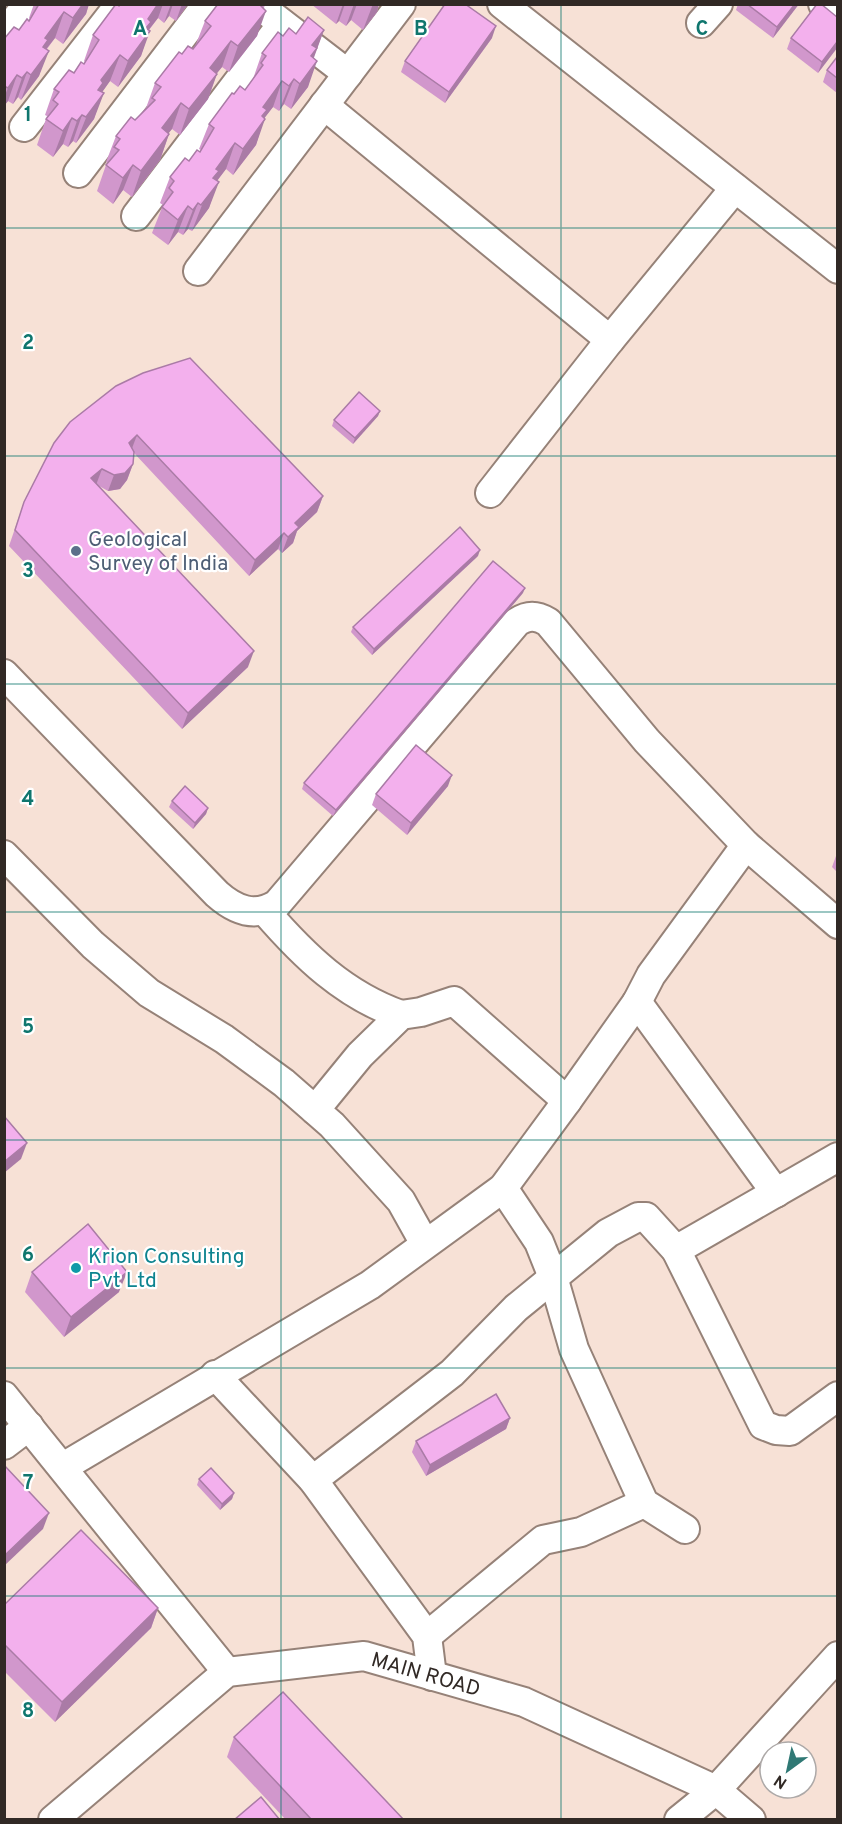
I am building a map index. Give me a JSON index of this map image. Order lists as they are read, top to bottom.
{
  "streets": {
    "street": ["MAIN ROAD"]
  },
  "places": ["Geological Survey of India", "Krion Consulting Pvt Ltd"],
  "north": "bottom left",
  "grid": {
    "columns": ["A", "B", "C"],
    "rows": [
      "1",
      "2",
      "3",
      "4",
      "5",
      "6",
      "7",
      "8"
    ]
  }
}
